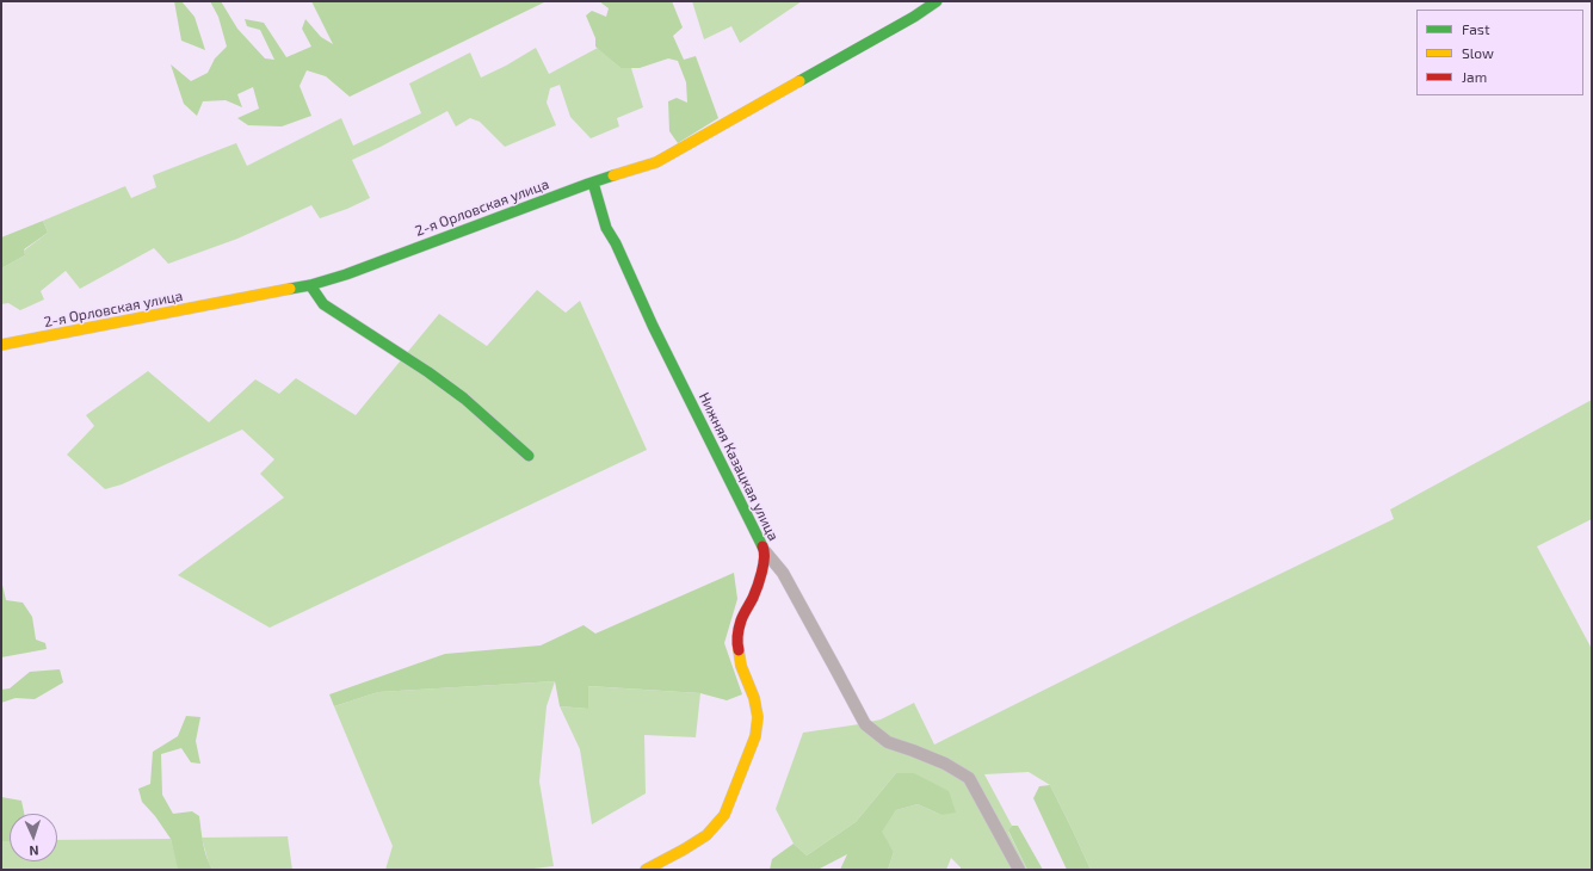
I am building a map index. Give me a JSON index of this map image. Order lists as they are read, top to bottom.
{
  "streets": {
    "street": ["2-я Орловская улица", "Нижняя Казацкая улица"]
  },
  "crossings": [
    ["2-я Орловская улица", "Нижняя Казацкая улица"]
  ],
  "legend": ["Fast", "Slow", "Jam"],
  "north": "bottom"
}
